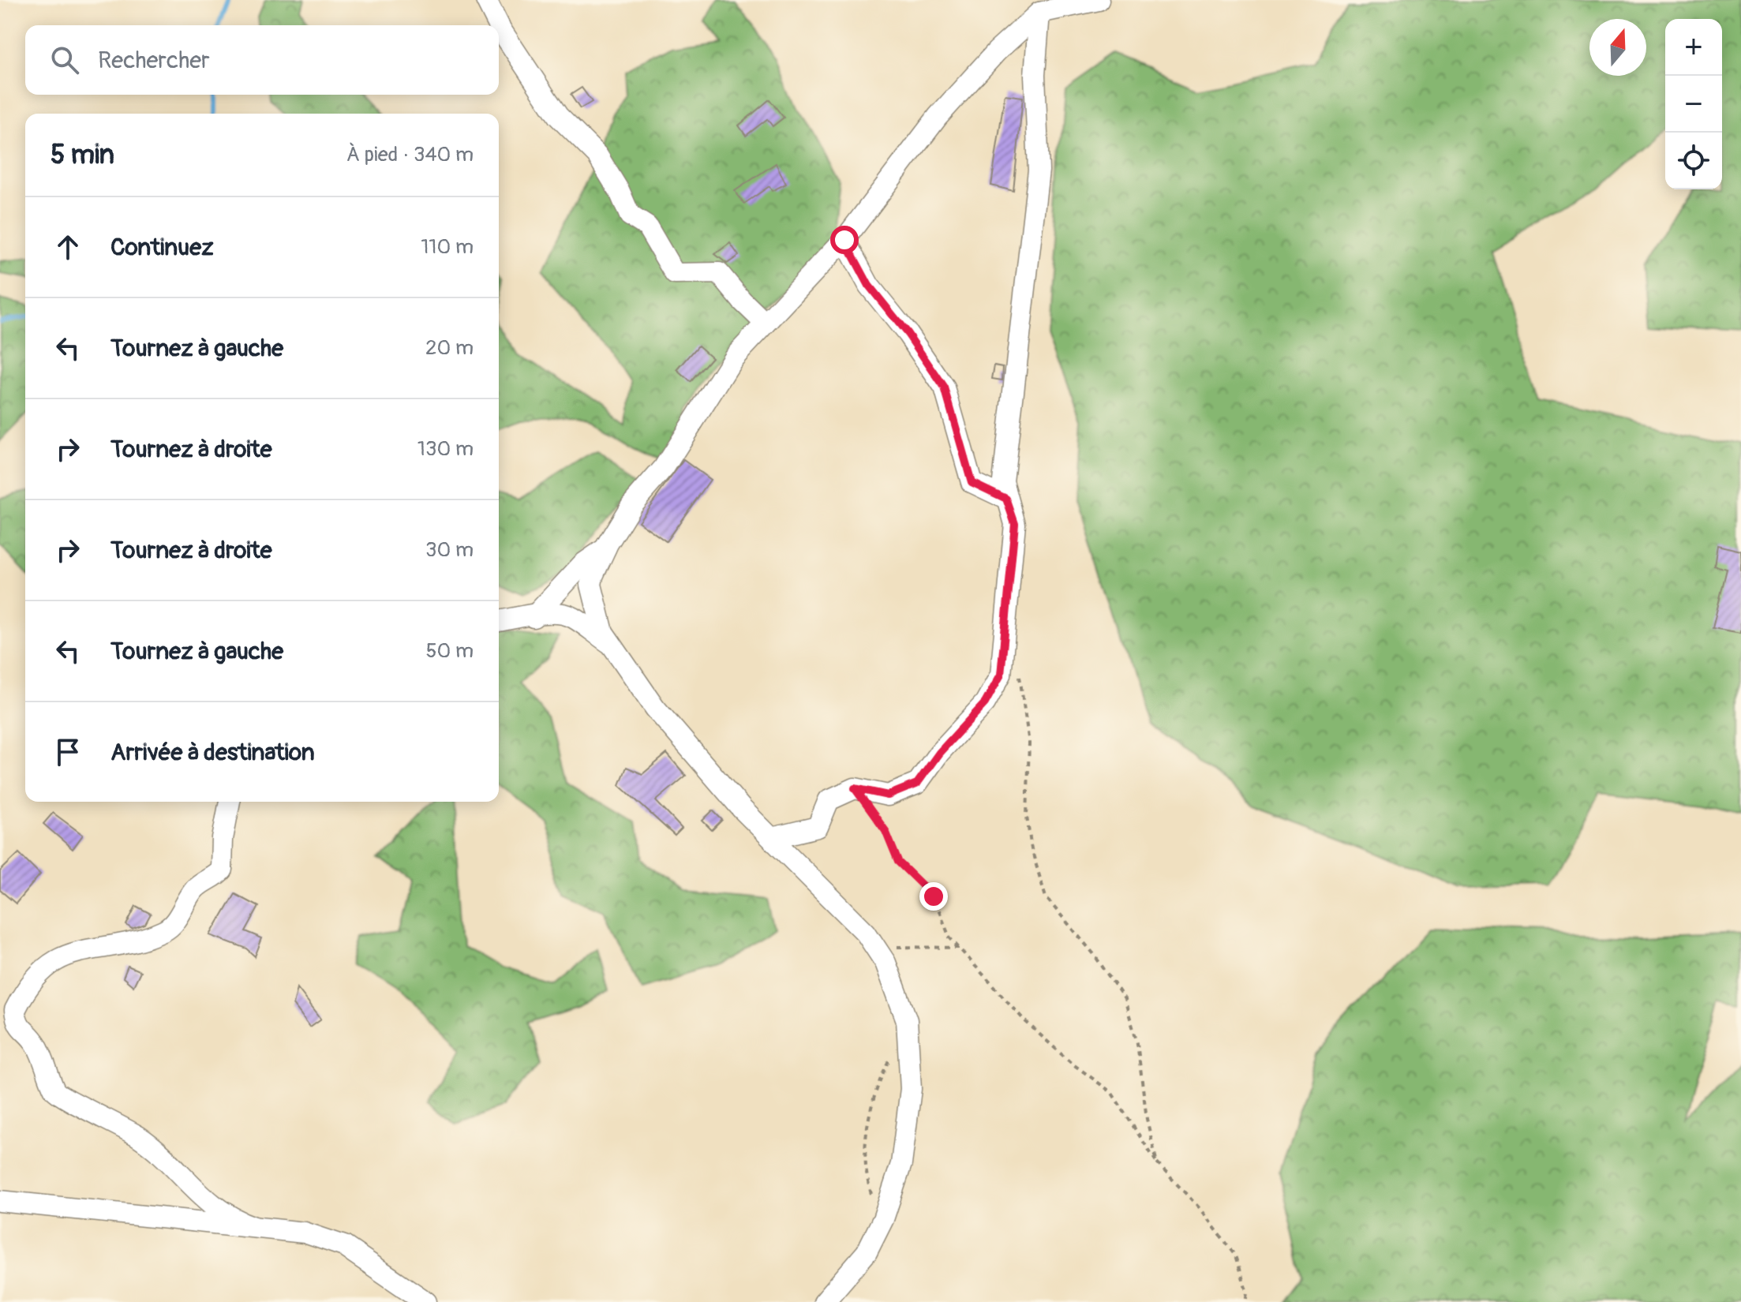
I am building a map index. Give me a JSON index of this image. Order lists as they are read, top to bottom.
{
  "north": "top",
  "page": {
    "map_buttons": ["+", "−"],
    "search": "Rechercher",
    "heading": ["5 min", "À pied · 340 m"],
    "list": [
      ["Continuez", "110 m"],
      ["Tournez à gauche", "20 m"],
      ["Tournez à droite", "130 m"],
      ["Tournez à droite", "30 m"],
      ["Tournez à gauche", "50 m"],
      "Arrivée à destination"
    ]
  }
}
